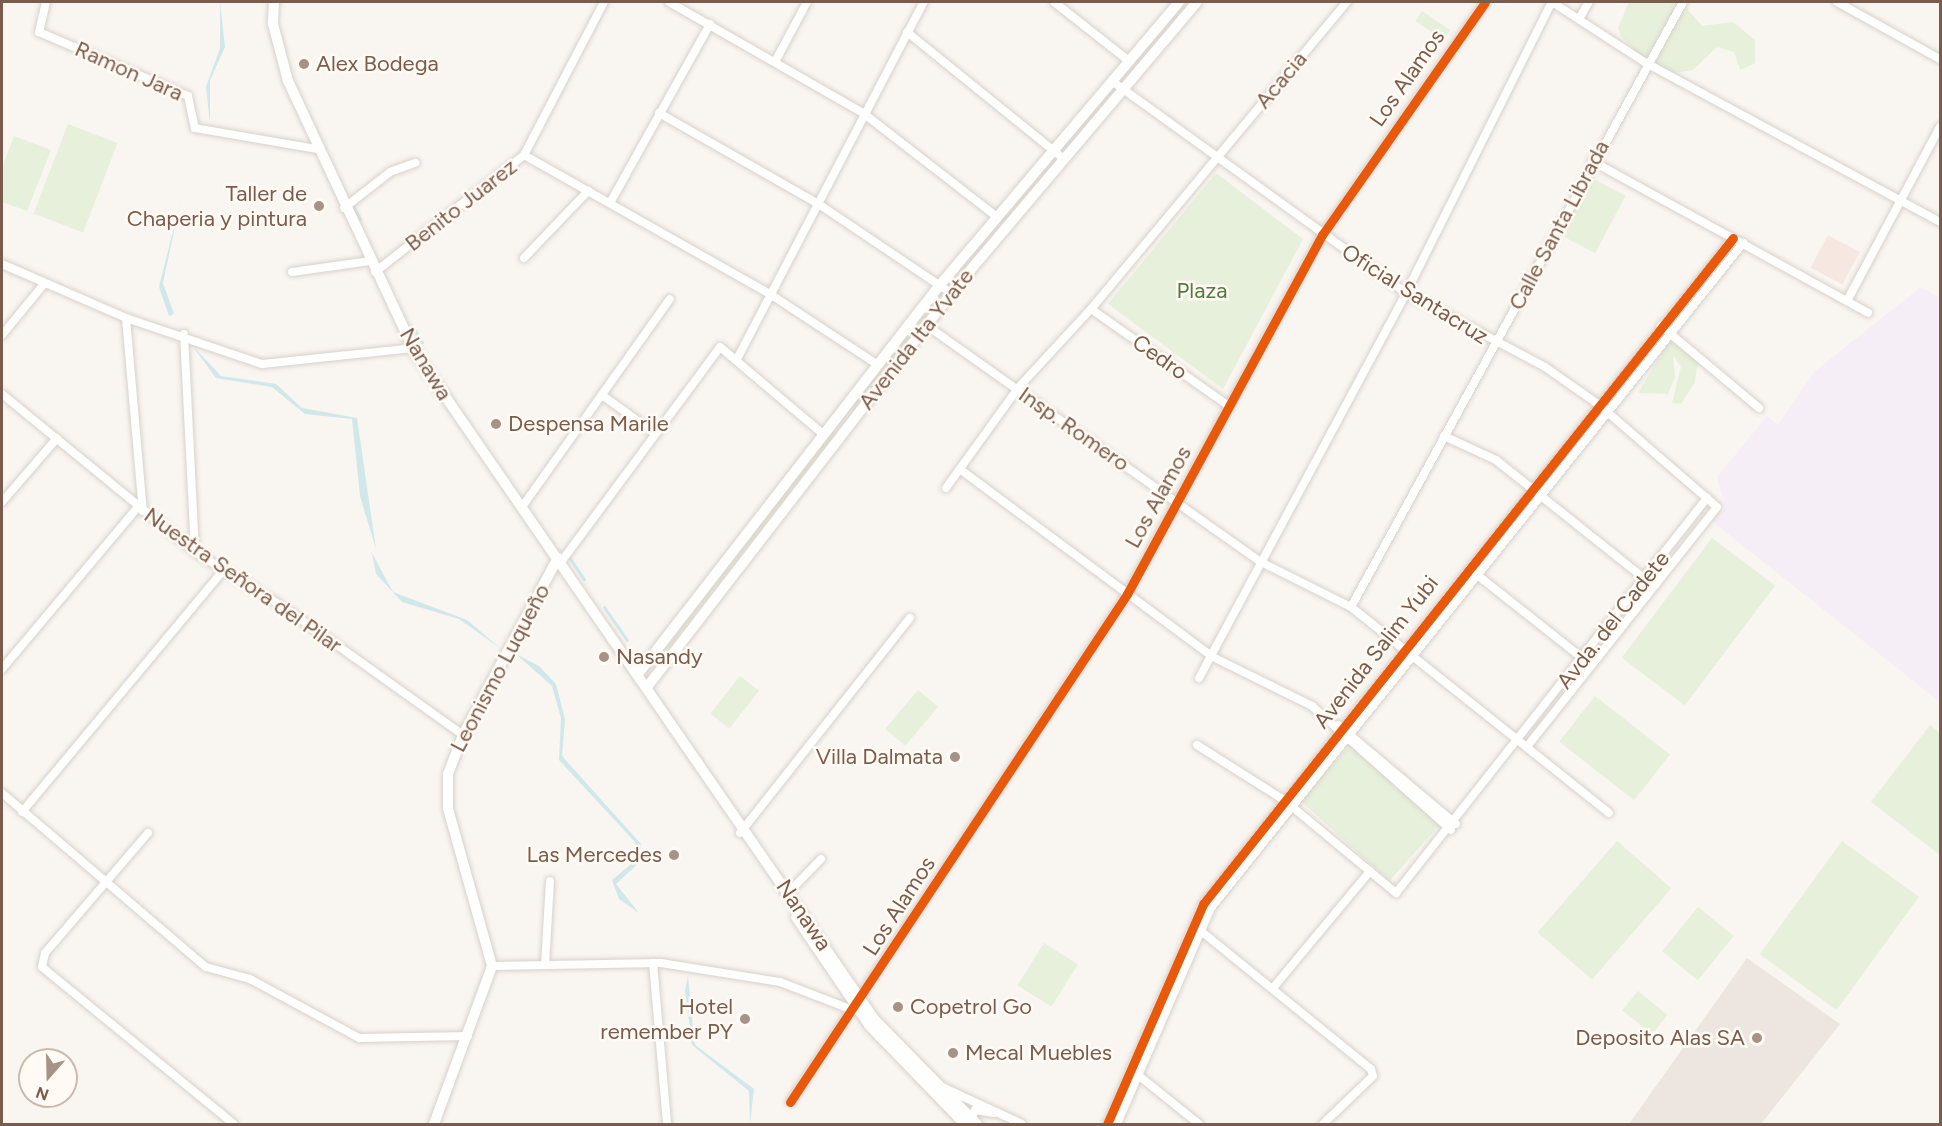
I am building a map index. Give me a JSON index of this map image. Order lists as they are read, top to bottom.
{
  "streets": {
    "street": [
      "Ramon Jara",
      "Los Alamos",
      "Acacia",
      "Benito Juarez",
      "Calle Santa Librada",
      "Oficial Santacruz",
      "Avenida Ita Yvate",
      "Cedro",
      "Nanawa",
      "Insp. Romero",
      "Nuestra Señora del Pilar",
      "Avda. del Cadete",
      "Avenida Salim Yubi",
      "Leonismo Luqueño"
    ]
  },
  "crossings": [
    ["Ramon Jara", "Nanawa"],
    ["Los Alamos", "Oficial Santacruz"],
    ["Los Alamos", "Cedro"],
    ["Los Alamos", "Nanawa"],
    ["Los Alamos", "Insp. Romero"],
    ["Acacia", "Oficial Santacruz"],
    ["Acacia", "Cedro"],
    ["Acacia", "Insp. Romero"],
    ["Benito Juarez", "Nanawa"],
    ["Calle Santa Librada", "Oficial Santacruz"],
    ["Calle Santa Librada", "Insp. Romero"],
    ["Oficial Santacruz", "Avenida Ita Yvate"],
    ["Oficial Santacruz", "Avda. del Cadete"],
    ["Oficial Santacruz", "Avenida Salim Yubi"],
    ["Avenida Ita Yvate", "Nanawa"],
    ["Avenida Ita Yvate", "Insp. Romero"],
    ["Nanawa", "Leonismo Luqueño"],
    ["Insp. Romero", "Avda. del Cadete"],
    ["Insp. Romero", "Avenida Salim Yubi"],
    ["Nuestra Señora del Pilar", "Leonismo Luqueño"]
  ],
  "parks": ["Plaza"],
  "places": [
    "Alex Bodega",
    "Taller de Chaperia y pintura",
    "Despensa Marile",
    "Nasandy",
    "Villa Dalmata",
    "Las Mercedes",
    "Copetrol Go",
    "Hotel remember PY",
    "Deposito Alas SA",
    "Mecal Muebles"
  ],
  "north": "bottom"
}
